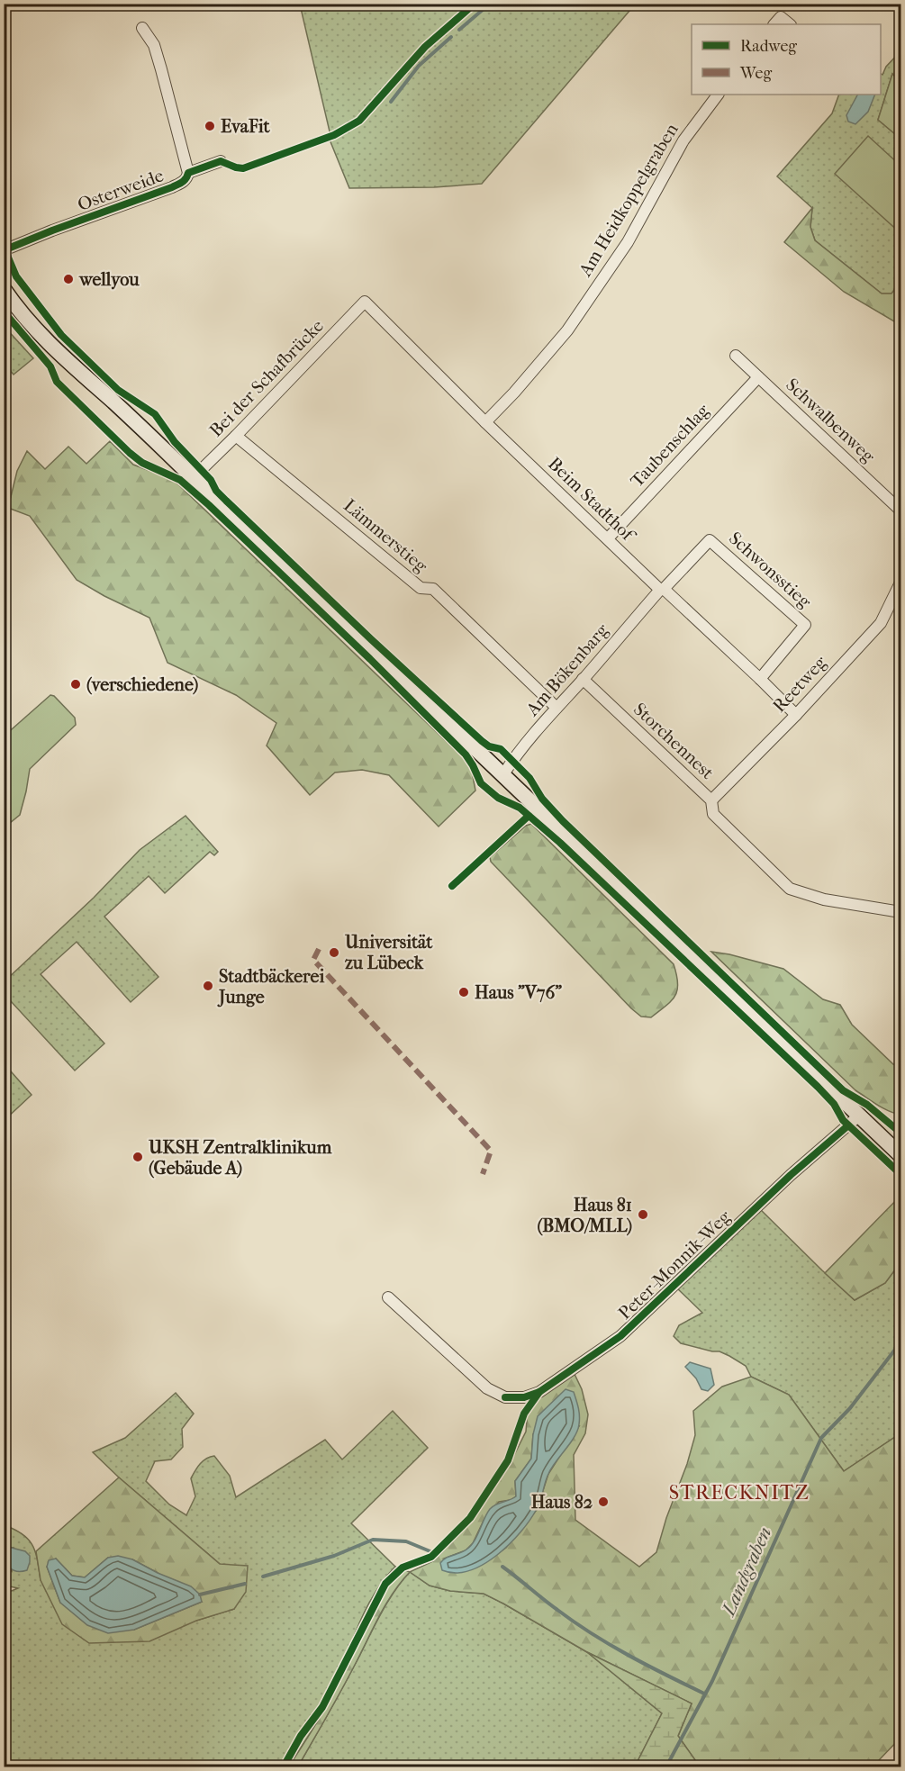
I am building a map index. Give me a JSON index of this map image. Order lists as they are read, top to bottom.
{
  "streets": {
    "street": [
      "Osterweide",
      "Am Heidkoppelgraben",
      "Bei der Schafbrücke",
      "Schwalbenweg",
      "Taubenschlag",
      "Beim Stadthof",
      "Lämmerstieg",
      "Schwonsstieg",
      "Am Bökenbarg",
      "Reetweg",
      "Storchennest",
      "Peter-Monnik-Weg"
    ]
  },
  "crossings": [
    ["Am Heidkoppelgraben", "Beim Stadthof"],
    ["Bei der Schafbrücke", "Beim Stadthof"],
    ["Bei der Schafbrücke", "Lämmerstieg"],
    ["Schwalbenweg", "Taubenschlag"],
    ["Taubenschlag", "Beim Stadthof"],
    ["Beim Stadthof", "Schwonsstieg"],
    ["Beim Stadthof", "Am Bökenbarg"],
    ["Beim Stadthof", "Reetweg"],
    ["Lämmerstieg", "Am Bökenbarg"],
    ["Schwonsstieg", "Am Bökenbarg"],
    ["Am Bökenbarg", "Storchennest"],
    ["Reetweg", "Storchennest"]
  ],
  "districts": ["STRECKNITZ"],
  "water": ["Landgraben"],
  "places": [
    "EvaFit",
    "wellyou",
    "(verschiedene)",
    "Universität zu Lübeck",
    "Stadtbäckerei Junge",
    "Haus \"V76\"",
    "UKSH Zentralklinikum (Gebäude A)",
    "Haus 81 (BMO/MLL)",
    "Haus 82"
  ],
  "legend": ["Radweg", "Weg"]
}
